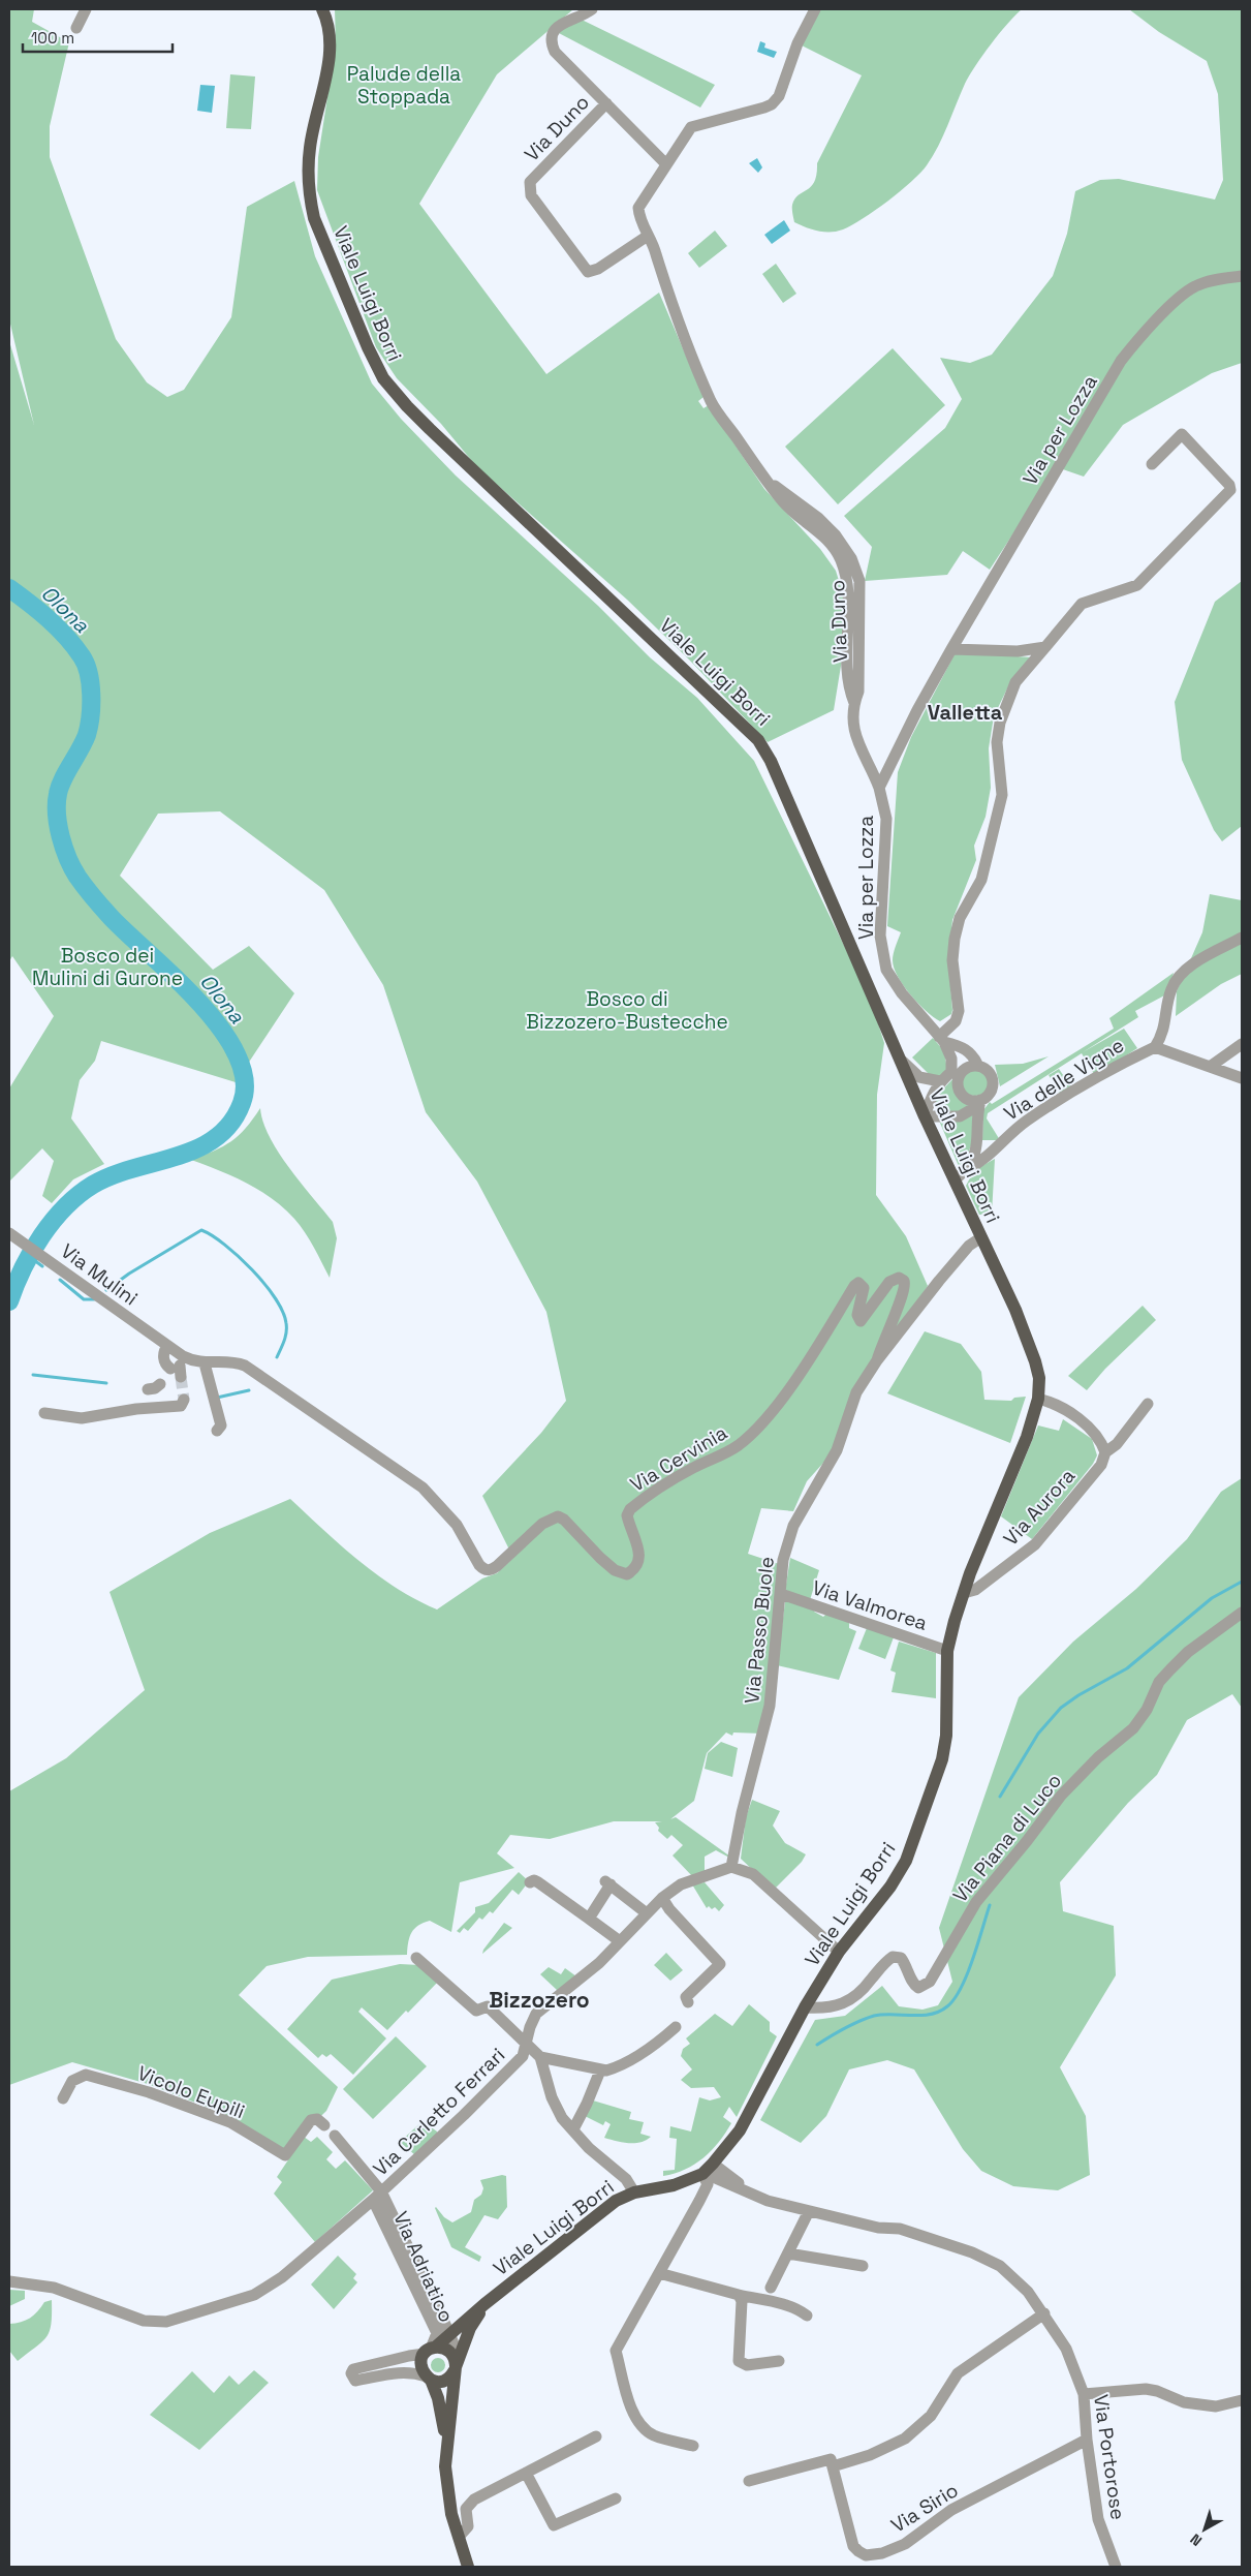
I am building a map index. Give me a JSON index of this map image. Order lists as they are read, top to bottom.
{
  "streets": {
    "main road": ["Viale Luigi Borri"],
    "street": [
      "Via Duno",
      "Via per Lozza",
      "Via delle Vigne",
      "Via Mulini",
      "Via Cervinia",
      "Via Aurora",
      "Via Valmorea",
      "Via Passo Buole",
      "Via Piana di Luco",
      "Vicolo Eupili",
      "Via Carletto Ferrari",
      "Via Adriatico",
      "Via Portorose",
      "Via Sirio"
    ]
  },
  "crossings": [
    ["Via Duno", "Via per Lozza"],
    ["Viale Luigi Borri", "Via delle Vigne"],
    ["Viale Luigi Borri", "Via Aurora"],
    ["Viale Luigi Borri", "Via Valmorea"],
    ["Viale Luigi Borri", "Via Passo Buole"],
    ["Viale Luigi Borri", "Via Piana di Luco"],
    ["Viale Luigi Borri", "Via Adriatico"],
    ["Viale Luigi Borri", "Via Portorose"],
    ["Via Mulini", "Via Cervinia"],
    ["Via Cervinia", "Via Passo Buole"],
    ["Via Valmorea", "Via Passo Buole"],
    ["Via Passo Buole", "Via Carletto Ferrari"],
    ["Via Carletto Ferrari", "Via Adriatico"],
    ["Via Portorose", "Via Sirio"]
  ],
  "districts": ["Valletta", "Bizzozero"],
  "water": ["Olona"],
  "parks": ["Palude della Stoppada", "Bosco dei Mulini di Gurone", "Bosco di Bizzozero-Bustecche"],
  "scale_bar": "100 m",
  "north": "bottom left"
}
